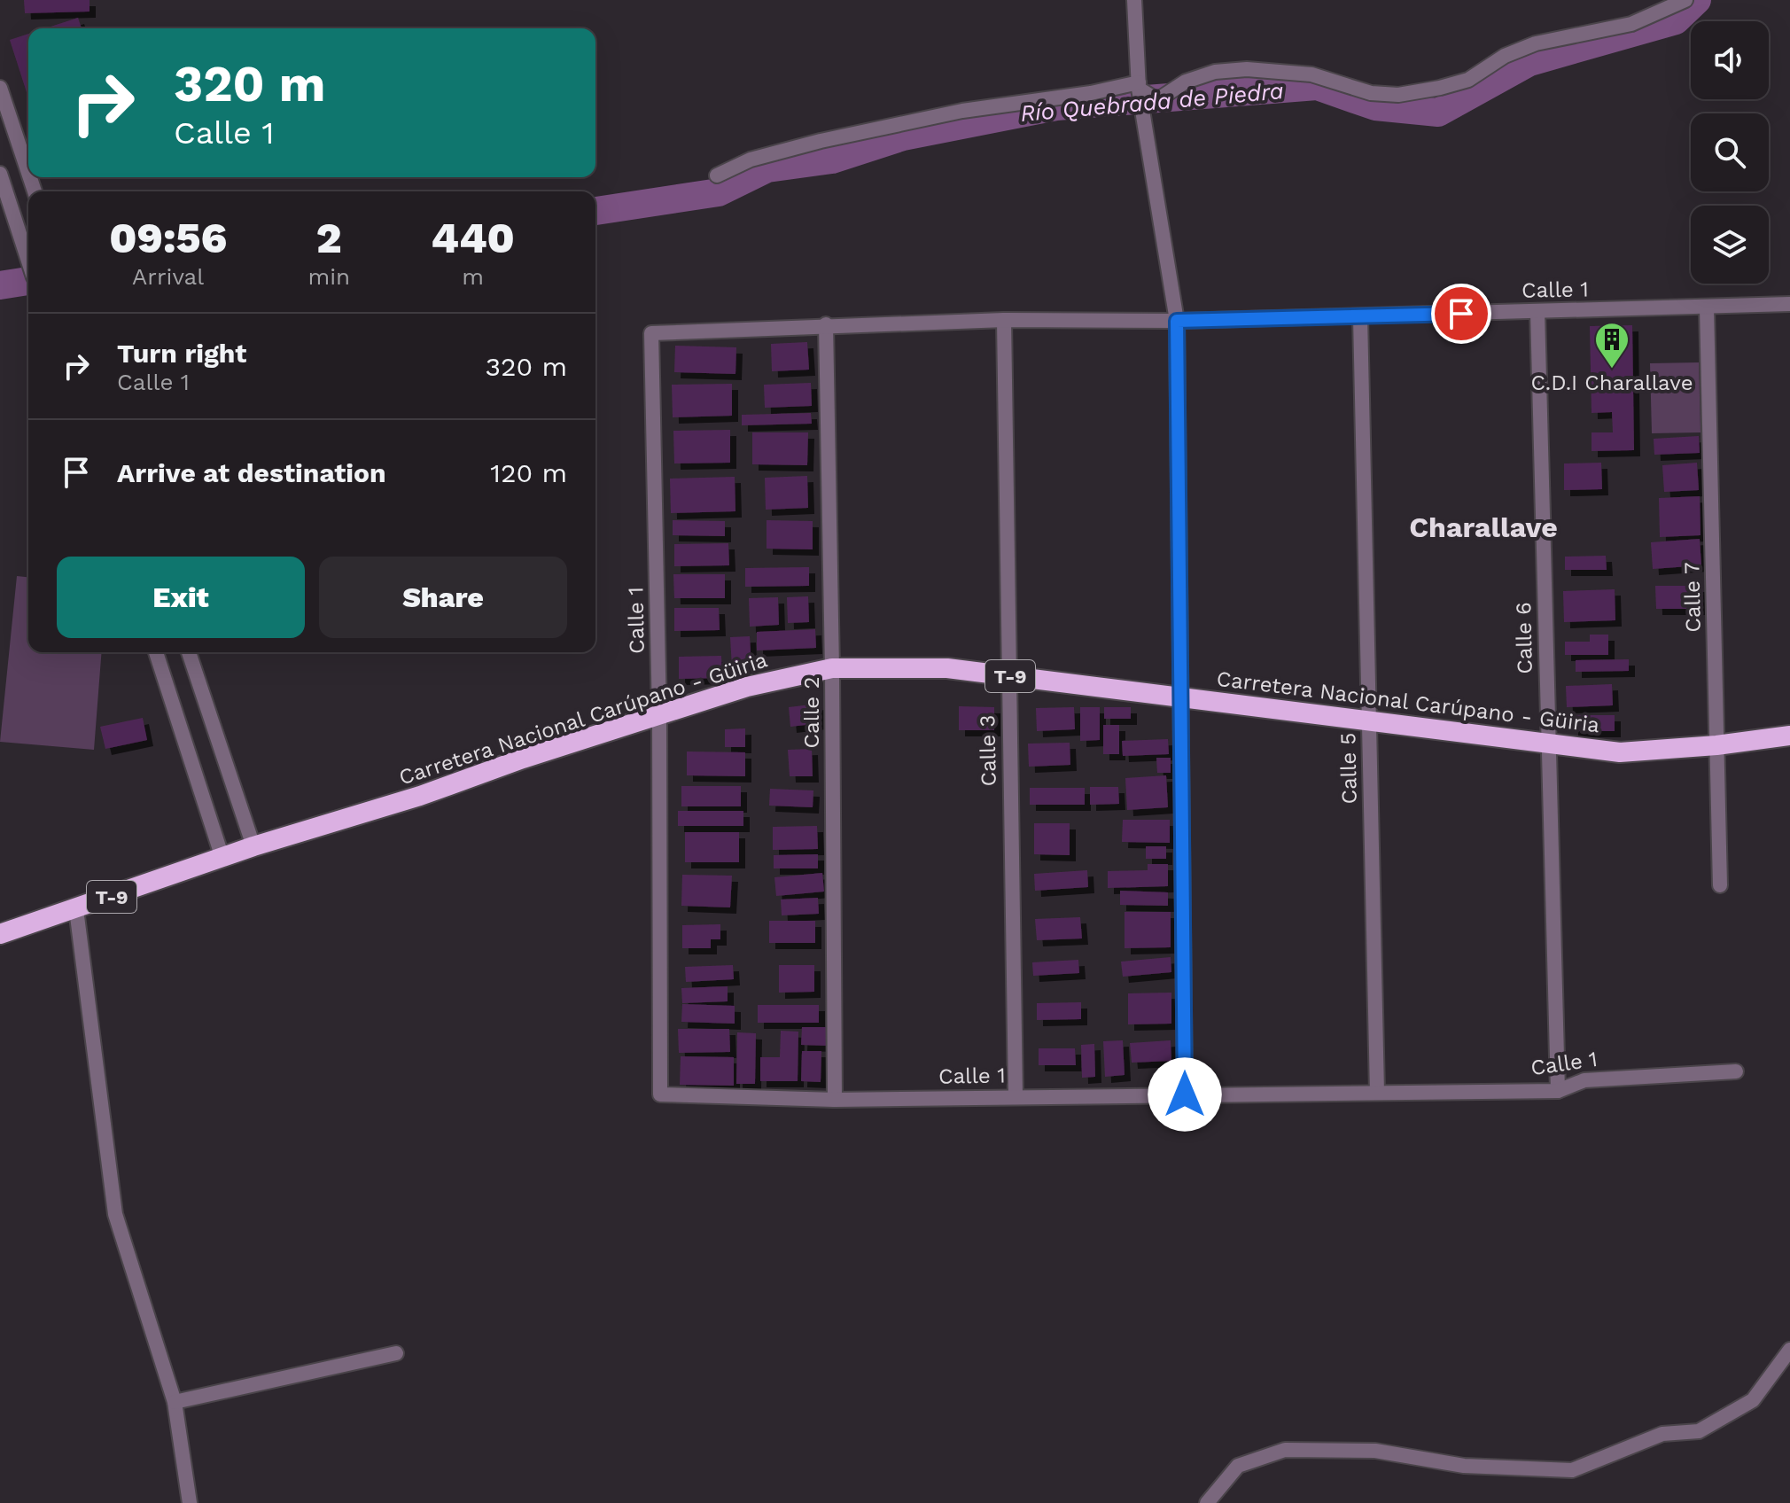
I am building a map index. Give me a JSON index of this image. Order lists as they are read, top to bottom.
{
  "streets": {
    "highway": ["T-9", "Carretera Nacional Carúpano - Güiria"],
    "street": [
      "Calle 1",
      "Calle 7",
      "Calle 6",
      "Calle 2",
      "Calle 3",
      "Calle 5"
    ]
  },
  "crossings": [
    ["Calle 1", "Calle 7"],
    ["Calle 1", "Calle 6"],
    ["Calle 1", "Carretera Nacional Carúpano - Güiria"],
    ["Calle 1", "Calle 2"],
    ["Calle 1", "Calle 3"],
    ["Calle 1", "Calle 5"],
    ["Calle 7", "Carretera Nacional Carúpano - Güiria"],
    ["Calle 6", "Carretera Nacional Carúpano - Güiria"],
    ["Carretera Nacional Carúpano - Güiria", "Calle 2"],
    ["Carretera Nacional Carúpano - Güiria", "Calle 3"],
    ["Carretera Nacional Carúpano - Güiria", "Calle 5"]
  ],
  "districts": ["Charallave"],
  "water": ["Río Quebrada de Piedra"],
  "places": {
    "building": ["C.D.I Charallave"]
  },
  "page": {
    "turn": ["320 m", "Calle 1"],
    "eta": [
      "09:56",
      "Arrival",
      "2",
      "min",
      "440",
      "m"
    ],
    "list": [
      {
        "name": "Turn right",
        "note": "Calle 1",
        "value": "320 m"
      },
      {
        "name": "Arrive at destination",
        "value": "120 m"
      }
    ],
    "buttons": ["Exit", "Share"]
  }
}
